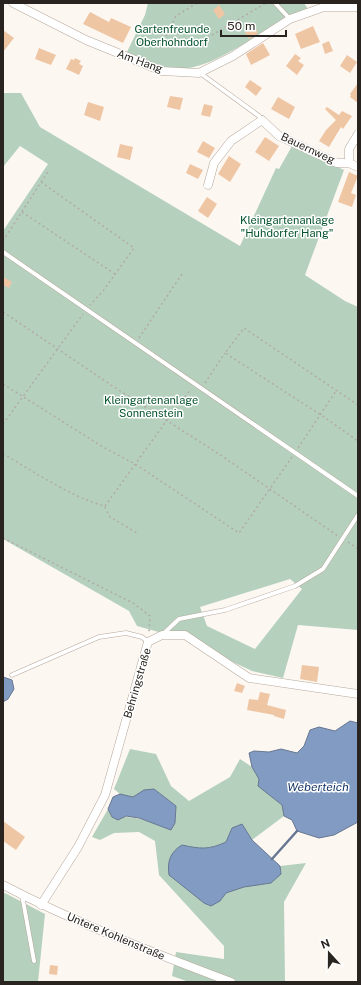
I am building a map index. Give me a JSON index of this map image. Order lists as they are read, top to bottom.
{
  "streets": {
    "street": [
      "Am Hang",
      "Bauernweg",
      "Behringstraße",
      "Untere Kohlenstraße"
    ]
  },
  "crossings": [
    ["Am Hang", "Bauernweg"],
    ["Behringstraße", "Untere Kohlenstraße"]
  ],
  "water": ["Weberteich"],
  "parks": ["Gartenfreunde Oberhohndorf", "Kleingartenanlage \"Huhdorfer Hang\"", "Kleingartenanlage Sonnenstein"],
  "scale_bar": "50 m",
  "north": "top"
}
